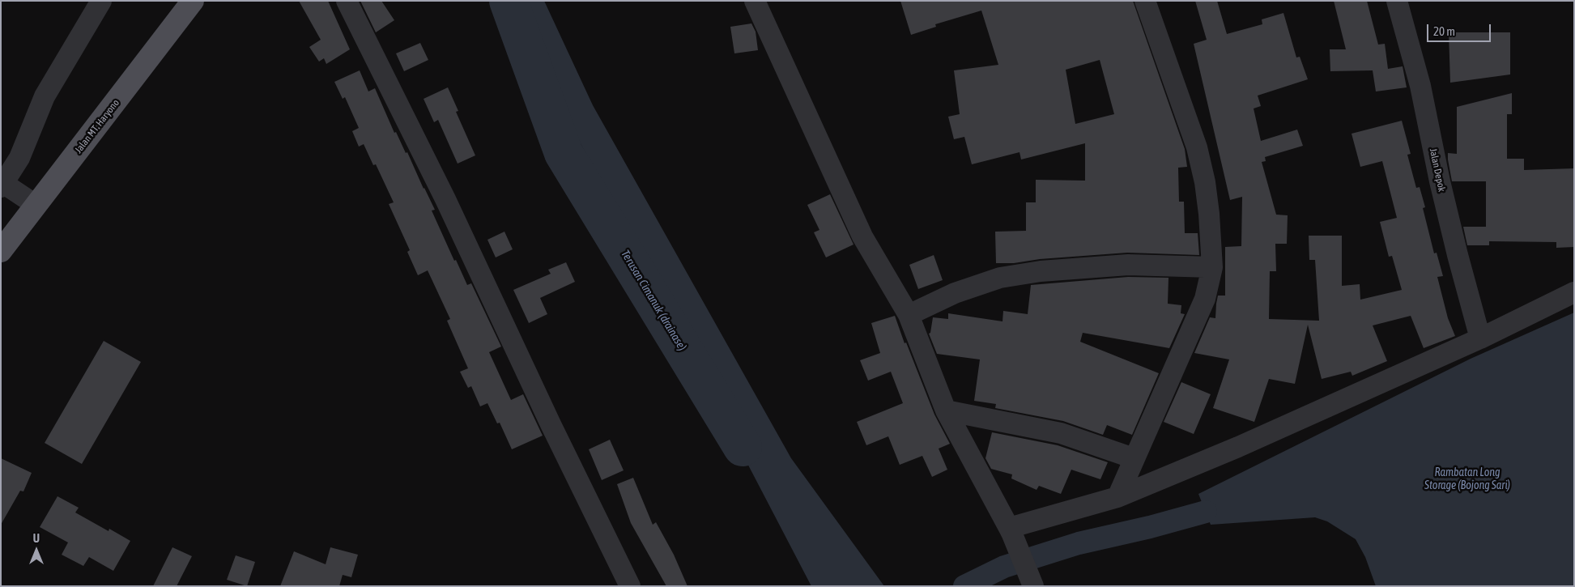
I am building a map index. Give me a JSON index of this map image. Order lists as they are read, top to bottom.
{
  "streets": {
    "main road": ["Jalan MT. Haryono"],
    "street": ["Jalan Depok"]
  },
  "water": ["Terusan Cimanuk (drainase)", "Rambatan Long Storage (Bojong Sari)"],
  "scale_bar": "20 m",
  "north": "top"
}
